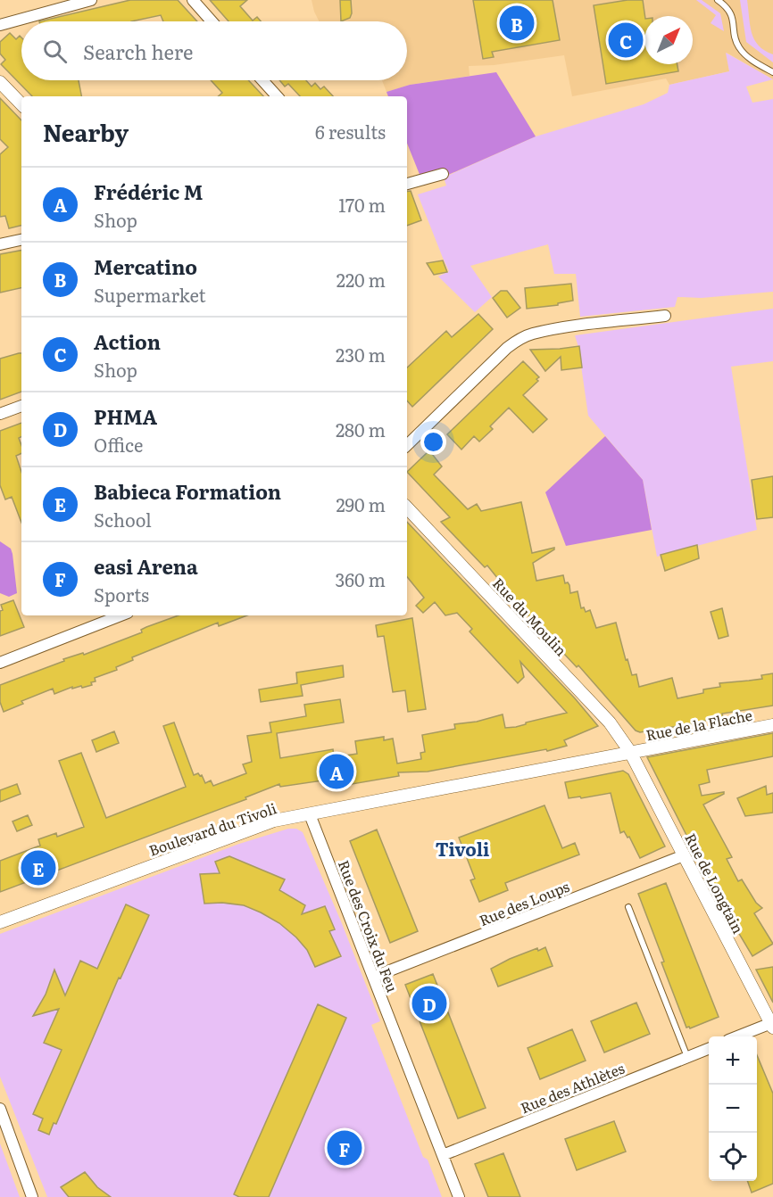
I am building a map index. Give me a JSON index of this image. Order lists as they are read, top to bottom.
{
  "streets": {
    "street": [
      "Rue du Moulin",
      "Rue de la Flache",
      "Boulevard du Tivoli",
      "Rue de Longtain",
      "Rue des Loups",
      "Rue des Croix du Feu",
      "Rue des Athlètes"
    ]
  },
  "crossings": [
    ["Rue du Moulin", "Rue de la Flache"],
    ["Rue du Moulin", "Boulevard du Tivoli"],
    ["Rue du Moulin", "Rue de Longtain"],
    ["Rue de la Flache", "Boulevard du Tivoli"],
    ["Rue de la Flache", "Rue de Longtain"],
    ["Boulevard du Tivoli", "Rue de Longtain"],
    ["Boulevard du Tivoli", "Rue des Croix du Feu"],
    ["Rue de Longtain", "Rue des Loups"],
    ["Rue des Loups", "Rue des Croix du Feu"],
    ["Rue des Croix du Feu", "Rue des Athlètes"]
  ],
  "districts": ["Tivoli"],
  "north": "top right",
  "page": {
    "pins": [
      "B",
      "C",
      "A",
      "E",
      "D",
      "F"
    ],
    "search": "Search here",
    "heading": ["Nearby", "6 results"],
    "list": [
      {
        "mark": "A",
        "name": "Frédéric M",
        "note": "Shop",
        "value": "170 m"
      },
      {
        "mark": "B",
        "name": "Mercatino",
        "note": "Supermarket",
        "value": "220 m"
      },
      {
        "mark": "C",
        "name": "Action",
        "note": "Shop",
        "value": "230 m"
      },
      {
        "mark": "D",
        "name": "PHMA",
        "note": "Office",
        "value": "280 m"
      },
      {
        "mark": "E",
        "name": "Babieca Formation",
        "note": "School",
        "value": "290 m"
      },
      {
        "mark": "F",
        "name": "easi Arena",
        "note": "Sports",
        "value": "360 m"
      }
    ],
    "map_buttons": ["+", "−"]
  }
}
